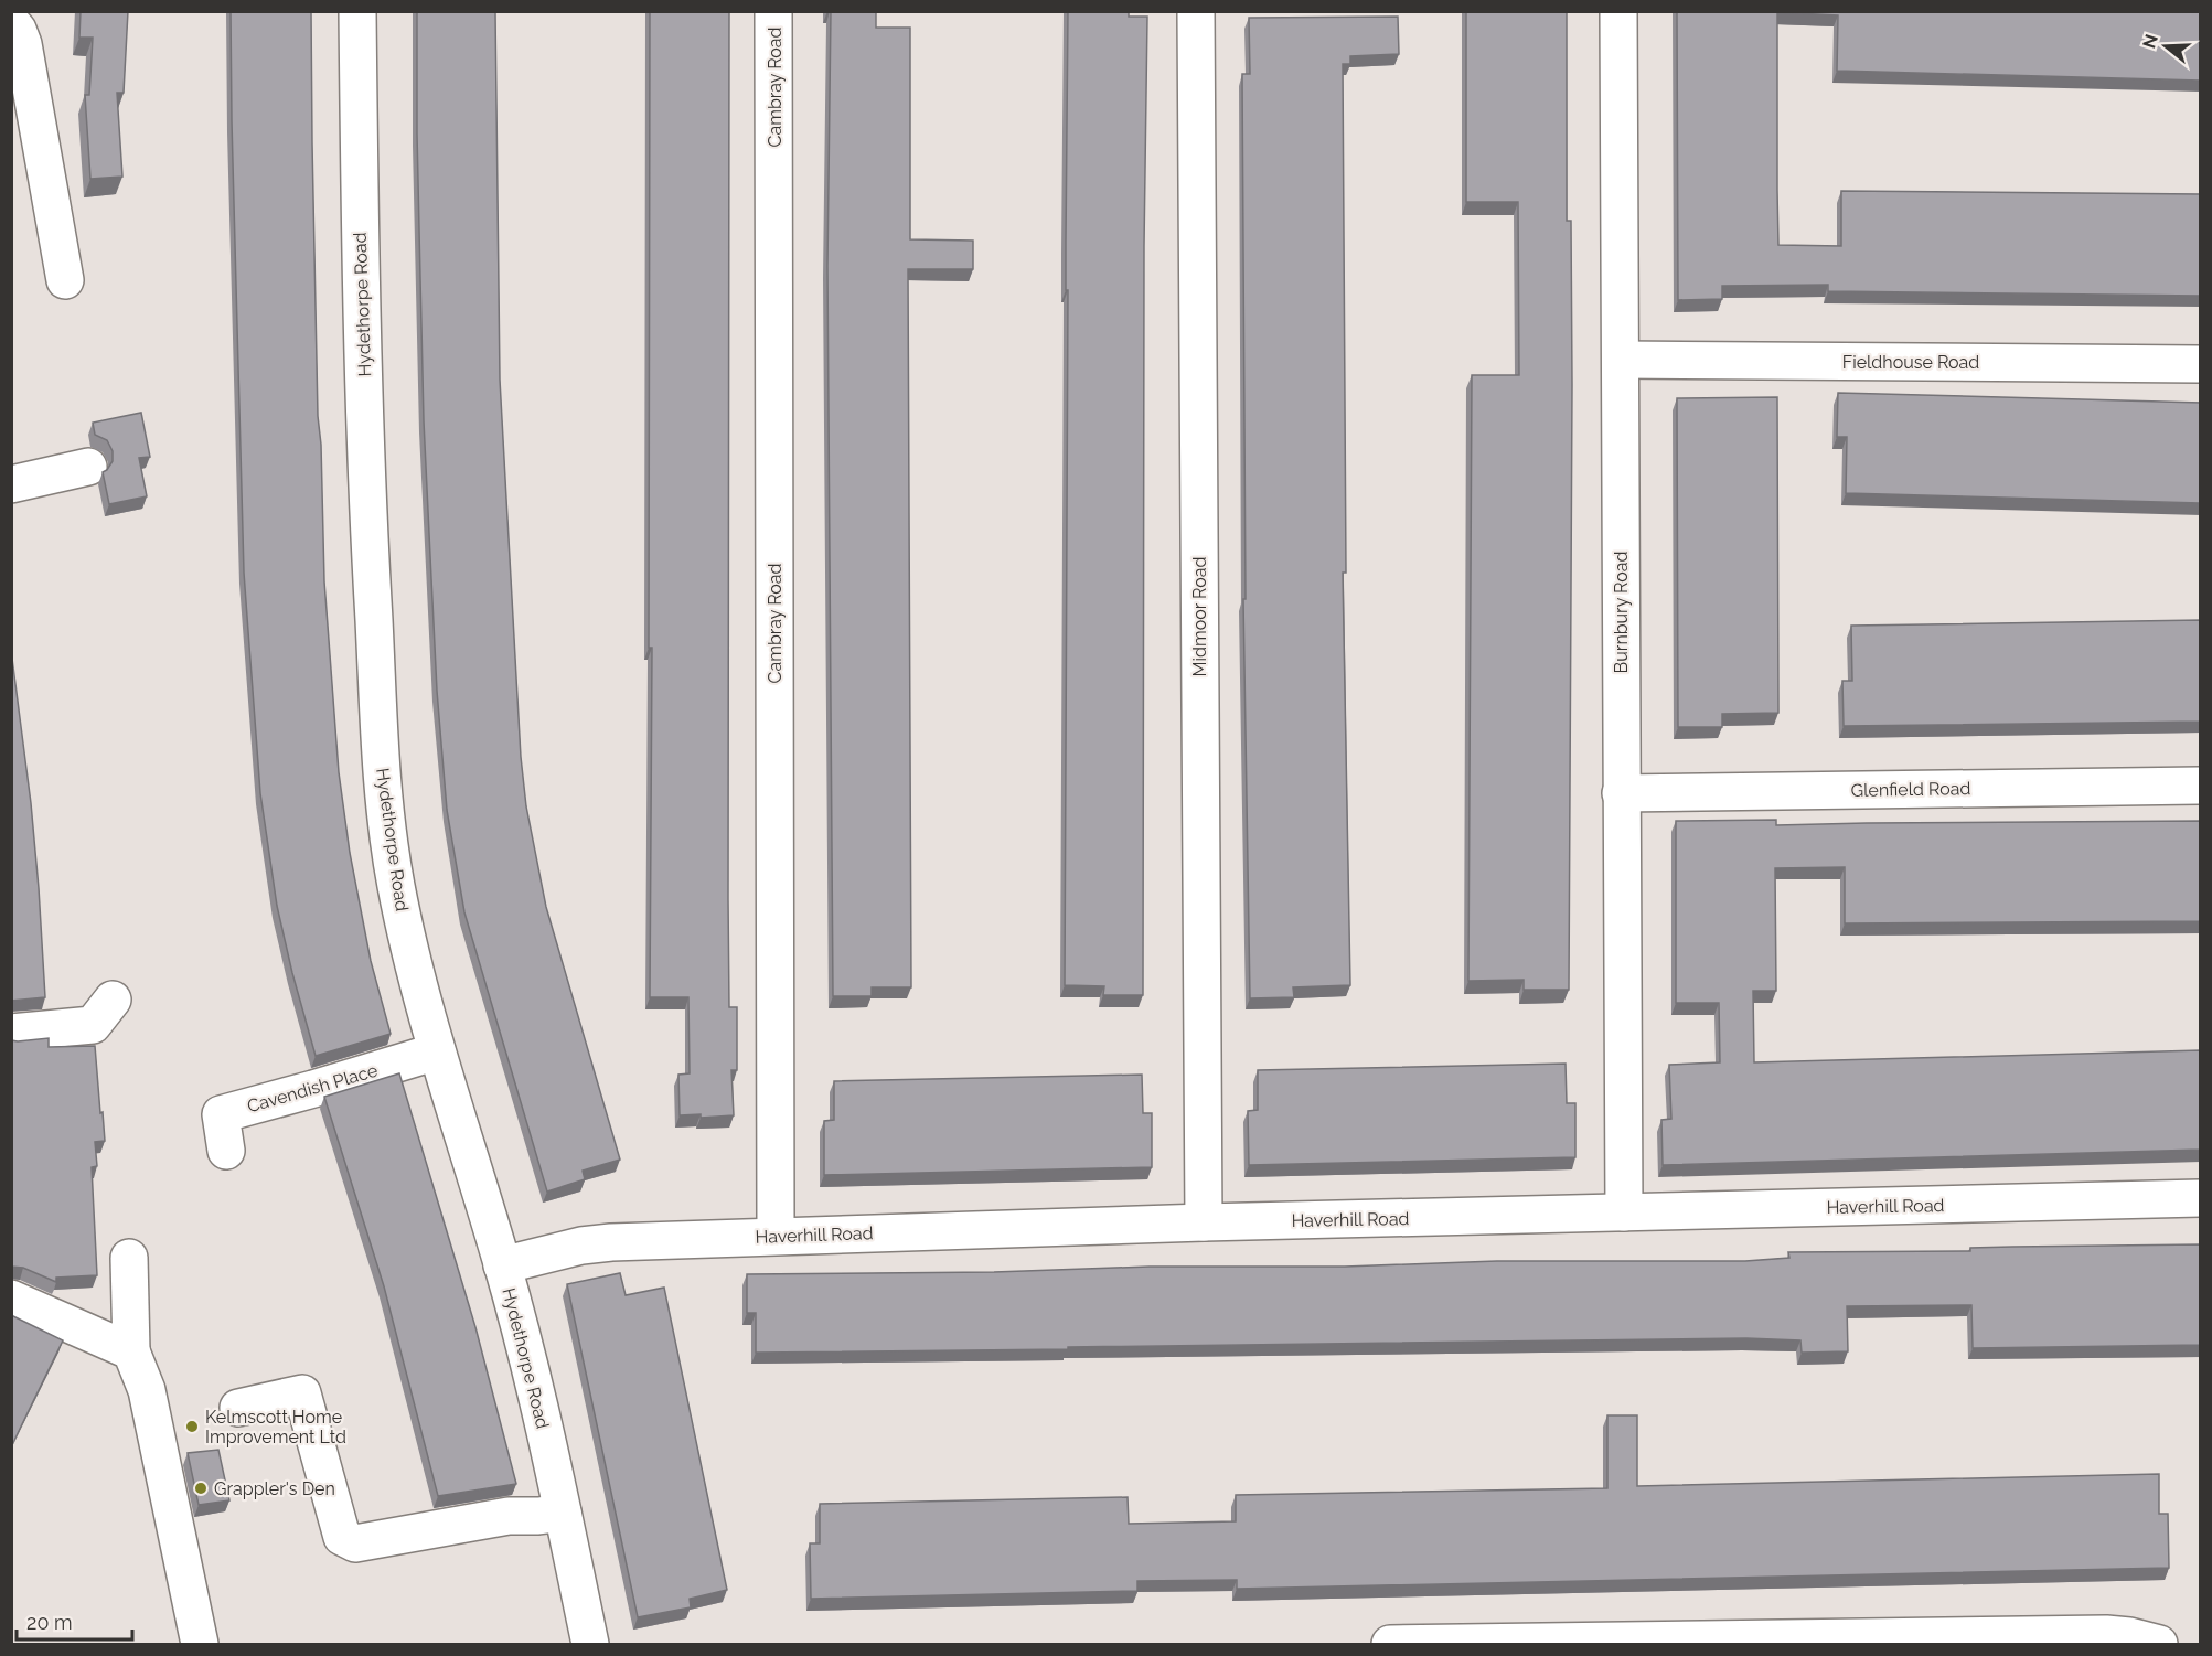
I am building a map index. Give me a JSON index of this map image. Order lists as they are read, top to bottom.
{
  "streets": {
    "street": [
      "Cambray Road",
      "Hydethorpe Road",
      "Fieldhouse Road",
      "Burnbury Road",
      "Midmoor Road",
      "Glenfield Road",
      "Cavendish Place",
      "Haverhill Road"
    ]
  },
  "crossings": [
    ["Cambray Road", "Haverhill Road"],
    ["Hydethorpe Road", "Cavendish Place"],
    ["Hydethorpe Road", "Haverhill Road"],
    ["Fieldhouse Road", "Burnbury Road"],
    ["Burnbury Road", "Glenfield Road"],
    ["Burnbury Road", "Haverhill Road"],
    ["Midmoor Road", "Haverhill Road"]
  ],
  "places": ["Kelmscott Home Improvement Ltd", "Grappler's Den"],
  "scale_bar": "20 m",
  "north": "left"
}
